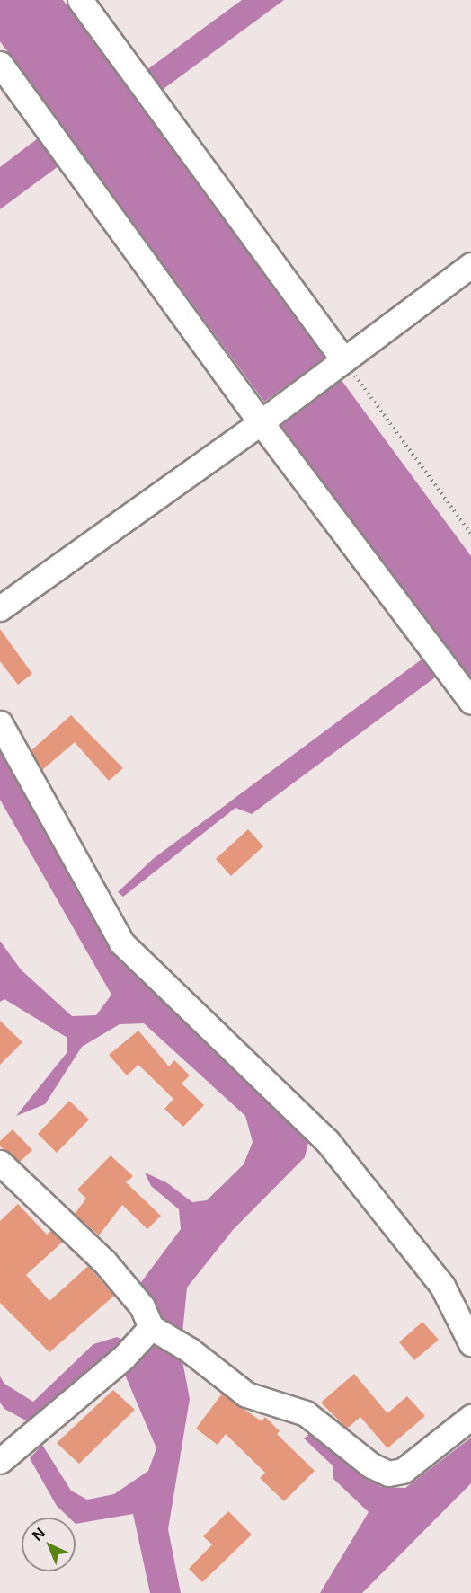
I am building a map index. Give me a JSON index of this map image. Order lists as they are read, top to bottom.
{
  "north": "top left"
}
